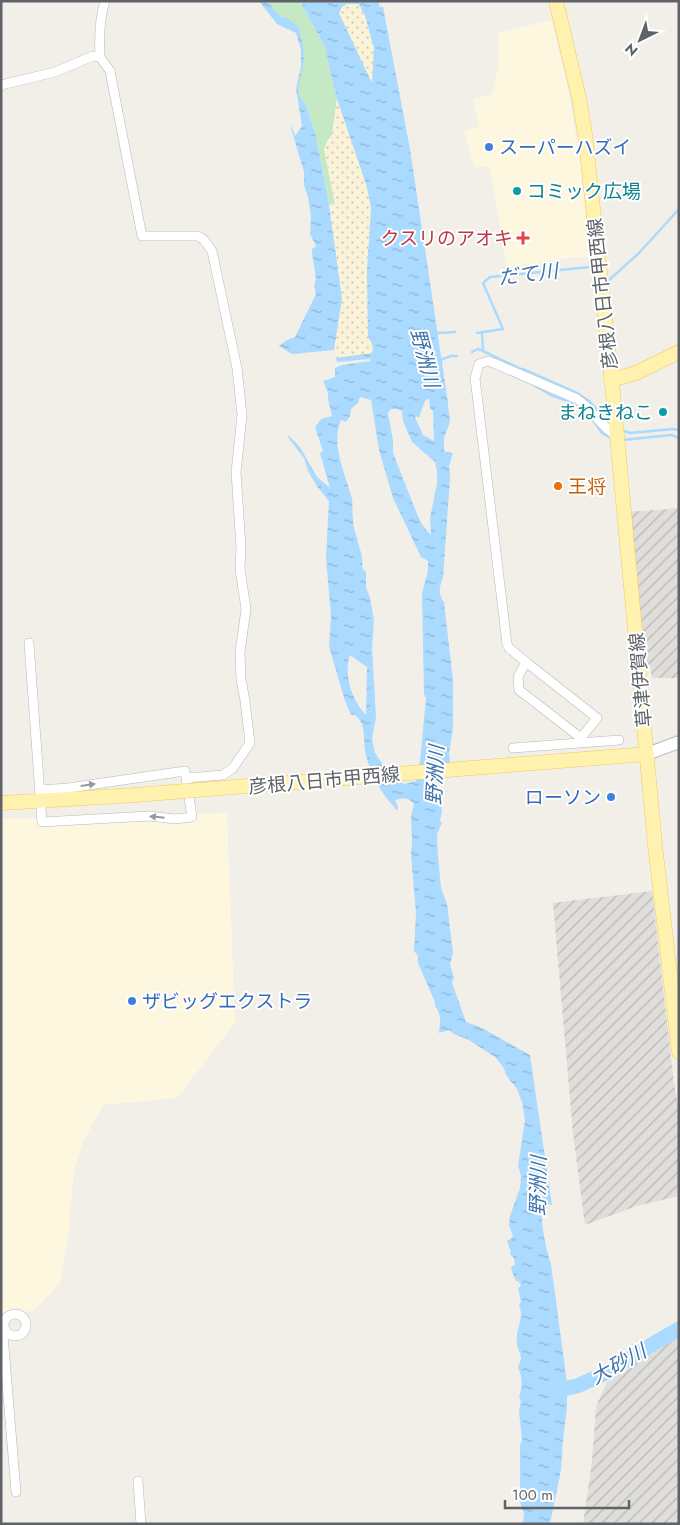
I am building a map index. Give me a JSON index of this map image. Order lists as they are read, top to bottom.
{
  "streets": {
    "main road": ["彦根八日市甲西線", "草津伊賀線"]
  },
  "crossings": [
    ["彦根八日市甲西線", "草津伊賀線"]
  ],
  "water": ["だて川", "野洲川", "大砂川"],
  "places": {
    "other": [
      "スーパーハズイ",
      "コミック広場",
      "まねきねこ",
      "王将",
      "ローソン",
      "ザビッグエクストラ"
    ],
    "health": ["クスリのアオキ"]
  },
  "scale_bar": "100 m",
  "north": "bottom left"
}
